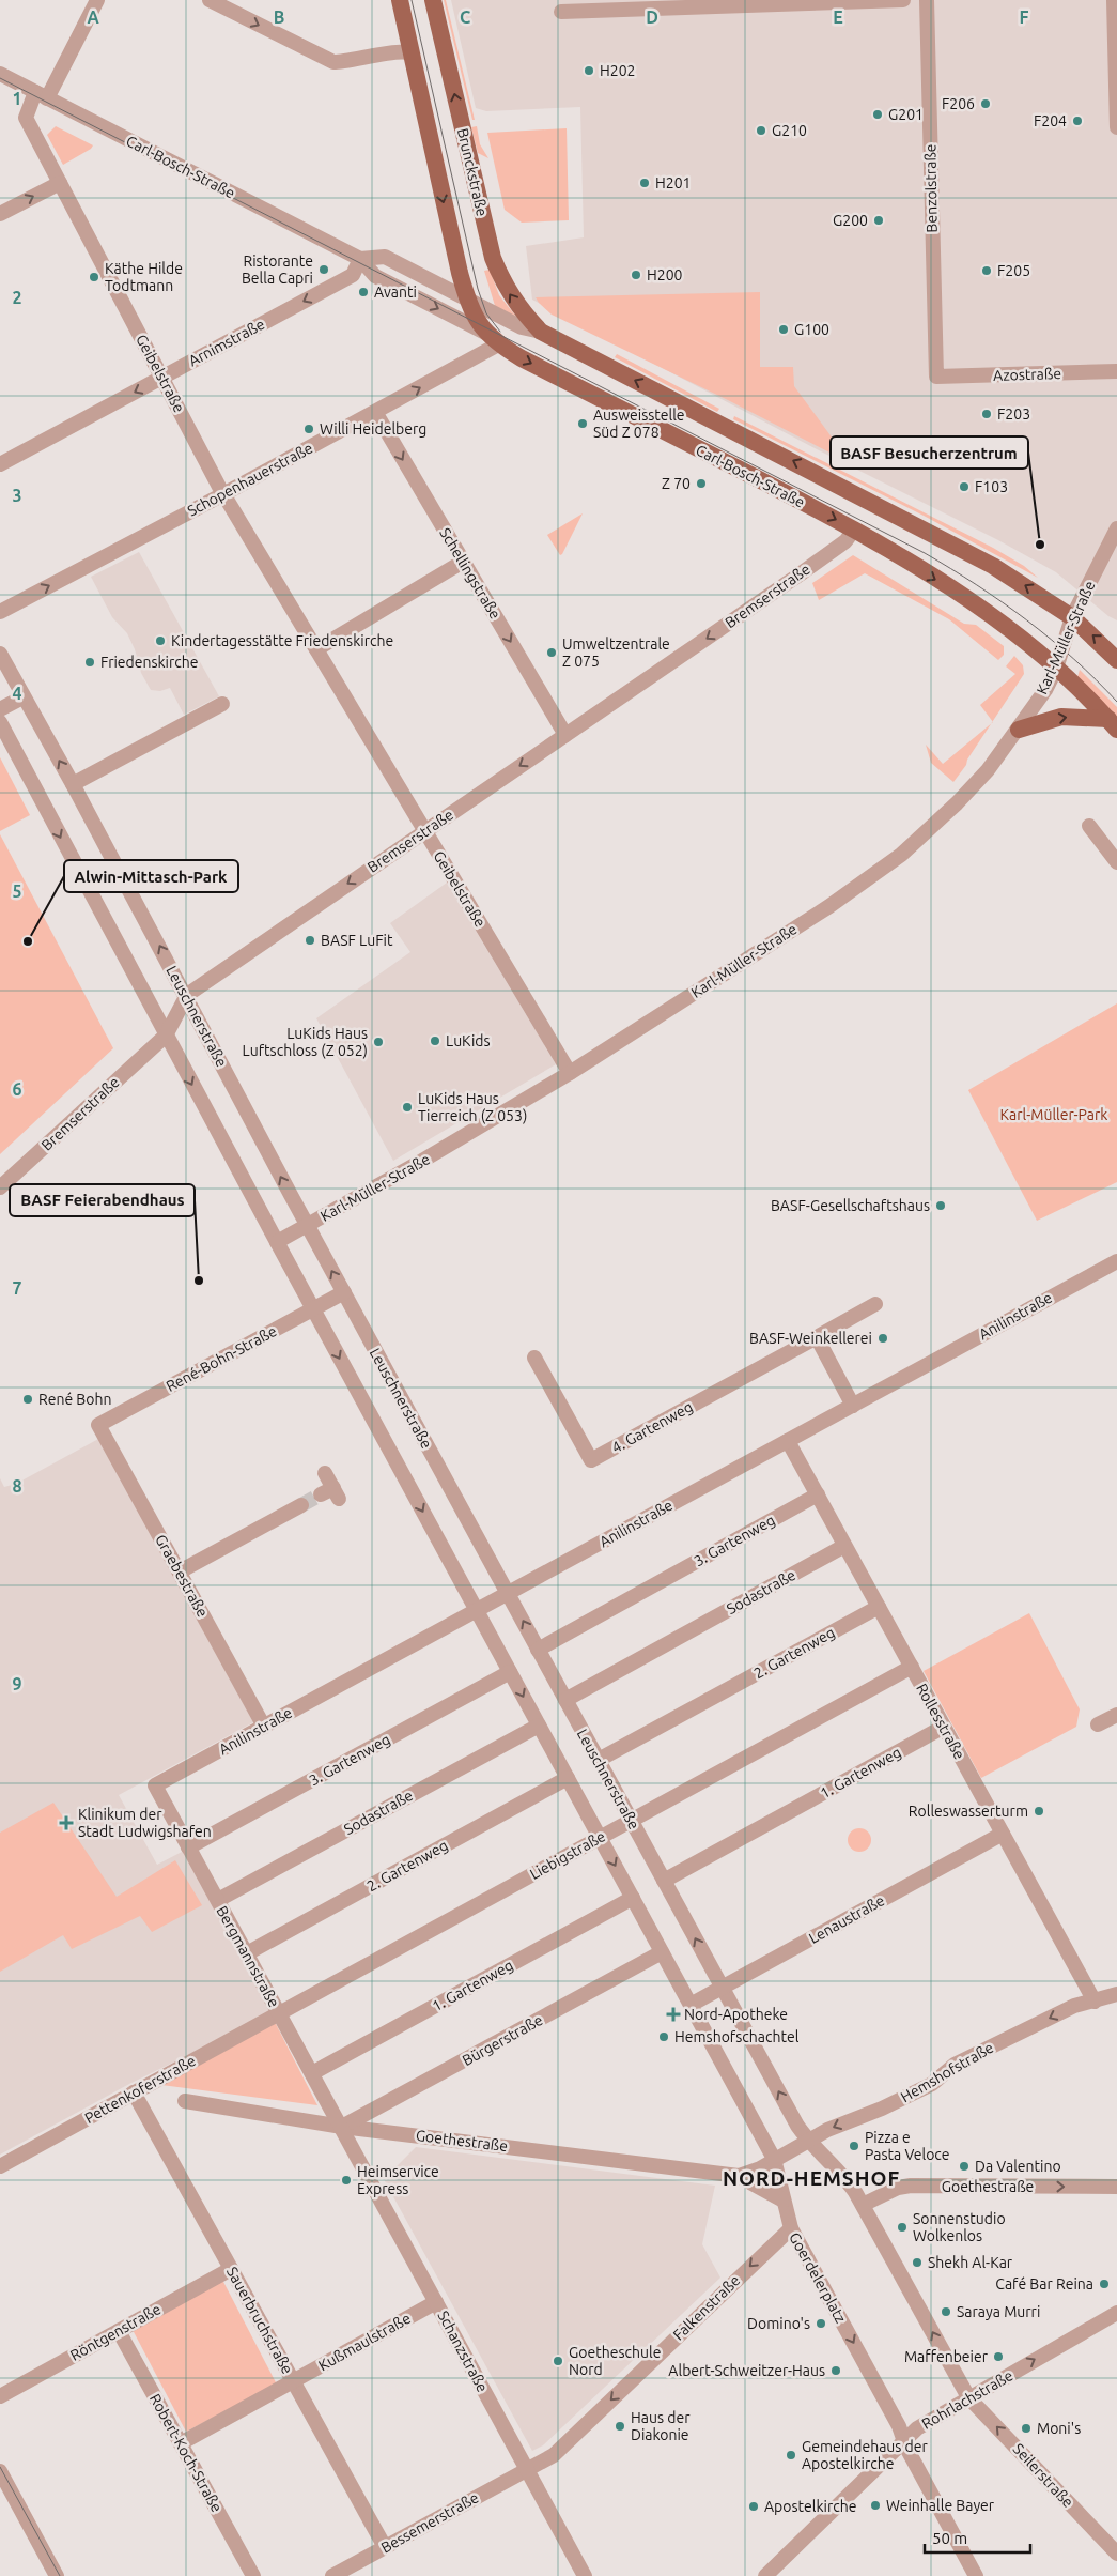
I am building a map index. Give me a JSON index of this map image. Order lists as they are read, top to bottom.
{
  "streets": {
    "main road": ["Carl-Bosch-Straße", "Brunckstraße"],
    "street": [
      "Benzolstraße",
      "Arnimstraße",
      "Geibelstraße",
      "Azostraße",
      "Schopenhauerstraße",
      "Schellingstraße",
      "Bremserstraße",
      "Karl-Müller-Straße",
      "Leuschnerstraße",
      "Anilinstraße",
      "René-Bohn-Straße",
      "4. Gartenweg",
      "3. Gartenweg",
      "Graebestraße",
      "Sodastraße",
      "2. Gartenweg",
      "Rollesstraße",
      "1. Gartenweg",
      "Liebigstraße",
      "Lenaustraße",
      "Bergmannstraße",
      "Bürgerstraße",
      "Hemshofstraße",
      "Pettenkoferstraße",
      "Goethestraße",
      "Goerdelerplatz",
      "Falkenstraße",
      "Sauerbruchstraße",
      "Röntgenstraße",
      "Kußmaulstraße",
      "Schanzstraße",
      "Rohrlachstraße",
      "Robert-Koch-Straße",
      "Seilerstraße",
      "Bessemerstraße"
    ]
  },
  "crossings": [
    ["Carl-Bosch-Straße", "Brunckstraße"],
    ["Carl-Bosch-Straße", "Arnimstraße"],
    ["Carl-Bosch-Straße", "Geibelstraße"],
    ["Carl-Bosch-Straße", "Schopenhauerstraße"],
    ["Carl-Bosch-Straße", "Bremserstraße"],
    ["Carl-Bosch-Straße", "Karl-Müller-Straße"],
    ["Benzolstraße", "Azostraße"],
    ["Arnimstraße", "Geibelstraße"],
    ["Geibelstraße", "Schopenhauerstraße"],
    ["Geibelstraße", "Bremserstraße"],
    ["Geibelstraße", "Karl-Müller-Straße"],
    ["Schopenhauerstraße", "Schellingstraße"],
    ["Schellingstraße", "Bremserstraße"],
    ["Bremserstraße", "Leuschnerstraße"],
    ["Karl-Müller-Straße", "Leuschnerstraße"],
    ["Leuschnerstraße", "Anilinstraße"],
    ["Leuschnerstraße", "René-Bohn-Straße"],
    ["Leuschnerstraße", "3. Gartenweg"],
    ["Leuschnerstraße", "Sodastraße"],
    ["Leuschnerstraße", "2. Gartenweg"],
    ["Leuschnerstraße", "1. Gartenweg"],
    ["Leuschnerstraße", "Liebigstraße"],
    ["Leuschnerstraße", "Lenaustraße"],
    ["Leuschnerstraße", "Hemshofstraße"],
    ["Anilinstraße", "Graebestraße"],
    ["Anilinstraße", "Rollesstraße"],
    ["Anilinstraße", "Bergmannstraße"],
    ["René-Bohn-Straße", "Graebestraße"],
    ["3. Gartenweg", "Rollesstraße"],
    ["3. Gartenweg", "Bergmannstraße"],
    ["Sodastraße", "Rollesstraße"],
    ["Sodastraße", "Bergmannstraße"],
    ["2. Gartenweg", "Rollesstraße"],
    ["2. Gartenweg", "Bergmannstraße"],
    ["Rollesstraße", "1. Gartenweg"],
    ["Rollesstraße", "Liebigstraße"],
    ["Rollesstraße", "Lenaustraße"],
    ["Rollesstraße", "Hemshofstraße"],
    ["1. Gartenweg", "Bergmannstraße"],
    ["Liebigstraße", "Bergmannstraße"],
    ["Liebigstraße", "Pettenkoferstraße"],
    ["Bergmannstraße", "Bürgerstraße"],
    ["Bergmannstraße", "Pettenkoferstraße"],
    ["Bergmannstraße", "Goethestraße"],
    ["Bergmannstraße", "Schanzstraße"],
    ["Bürgerstraße", "Goethestraße"],
    ["Bürgerstraße", "Schanzstraße"],
    ["Pettenkoferstraße", "Sauerbruchstraße"],
    ["Goethestraße", "Goerdelerplatz"],
    ["Goethestraße", "Schanzstraße"],
    ["Goerdelerplatz", "Falkenstraße"],
    ["Goerdelerplatz", "Rohrlachstraße"],
    ["Falkenstraße", "Schanzstraße"],
    ["Falkenstraße", "Bessemerstraße"],
    ["Sauerbruchstraße", "Röntgenstraße"],
    ["Sauerbruchstraße", "Kußmaulstraße"],
    ["Sauerbruchstraße", "Bessemerstraße"],
    ["Röntgenstraße", "Robert-Koch-Straße"],
    ["Kußmaulstraße", "Schanzstraße"],
    ["Kußmaulstraße", "Robert-Koch-Straße"],
    ["Schanzstraße", "Bessemerstraße"],
    ["Rohrlachstraße", "Seilerstraße"]
  ],
  "one_way": [
    "Arnimstraße",
    "Schopenhauerstraße",
    "Schellingstraße",
    "Bremserstraße",
    "Hemshofstraße",
    "Falkenstraße",
    "Rohrlachstraße",
    "Seilerstraße"
  ],
  "districts": ["NORD-HEMSHOF"],
  "parks": ["Karl-Müller-Park"],
  "places": {
    "other": [
      "H202",
      "F206",
      "G201",
      "F204",
      "G210",
      "H201",
      "G200",
      "Ristorante Bella Capri",
      "F205",
      "H200",
      "Käthe Hilde Todtmann",
      "Avanti",
      "G100",
      "F203",
      "Ausweisstelle Süd Z 078",
      "Willi Heidelberg",
      "Z 70",
      "F103",
      "BASF Besucherzentrum",
      "Kindertagesstätte Friedenskirche",
      "Umweltzentrale Z 075",
      "Friedenskirche",
      "BASF LuFit",
      "Alwin-Mittasch-Park",
      "LuKids",
      "LuKids Haus Luftschloss (Z 052)",
      "LuKids Haus Tierreich (Z 053)",
      "BASF-Gesellschaftshaus",
      "BASF Feierabendhaus",
      "BASF-Weinkellerei",
      "René Bohn",
      "Rolleswasserturm",
      "Hemshofschachtel",
      "Pizza e Pasta Veloce",
      "Da Valentino",
      "Heimservice Express",
      "Sonnenstudio Wolkenlos",
      "Shekh Al-Kar",
      "Café Bar Reina",
      "Saraya Murri",
      "Domino's",
      "Maffenbeier",
      "Goetheschule Nord",
      "Albert-Schweitzer-Haus",
      "Haus der Diakonie",
      "Moni's",
      "Gemeindehaus der Apostelkirche",
      "Weinhalle Bayer",
      "Apostelkirche"
    ],
    "health": ["Klinikum der Stadt Ludwigshafen", "Nord-Apotheke"]
  },
  "scale_bar": "50 m",
  "grid": {
    "columns": [
      "A",
      "B",
      "C",
      "D",
      "E",
      "F"
    ],
    "rows": [
      "1",
      "2",
      "3",
      "4",
      "5",
      "6",
      "7",
      "8",
      "9"
    ]
  }
}
